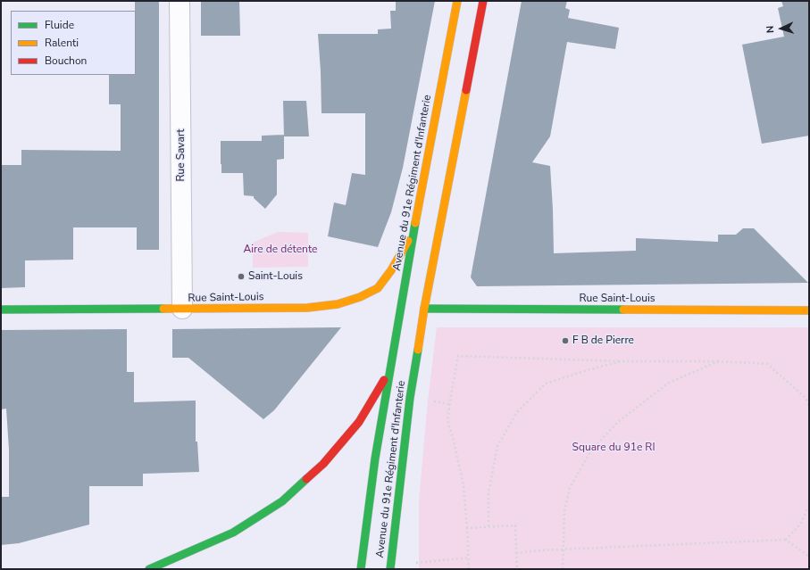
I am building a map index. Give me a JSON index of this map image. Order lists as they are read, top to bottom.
{
  "streets": {
    "main road": ["Avenue du 91e Régiment d'Infanterie", "Rue Saint-Louis"],
    "street": ["Rue Savart"]
  },
  "crossings": [
    ["Rue Savart", "Rue Saint-Louis"],
    ["Avenue du 91e Régiment d'Infanterie", "Rue Saint-Louis"]
  ],
  "parks": ["Aire de détente", "Square du 91e RI"],
  "places": ["Saint-Louis", "F B de Pierre"],
  "legend": ["Fluide", "Ralenti", "Bouchon"],
  "north": "left"
}
